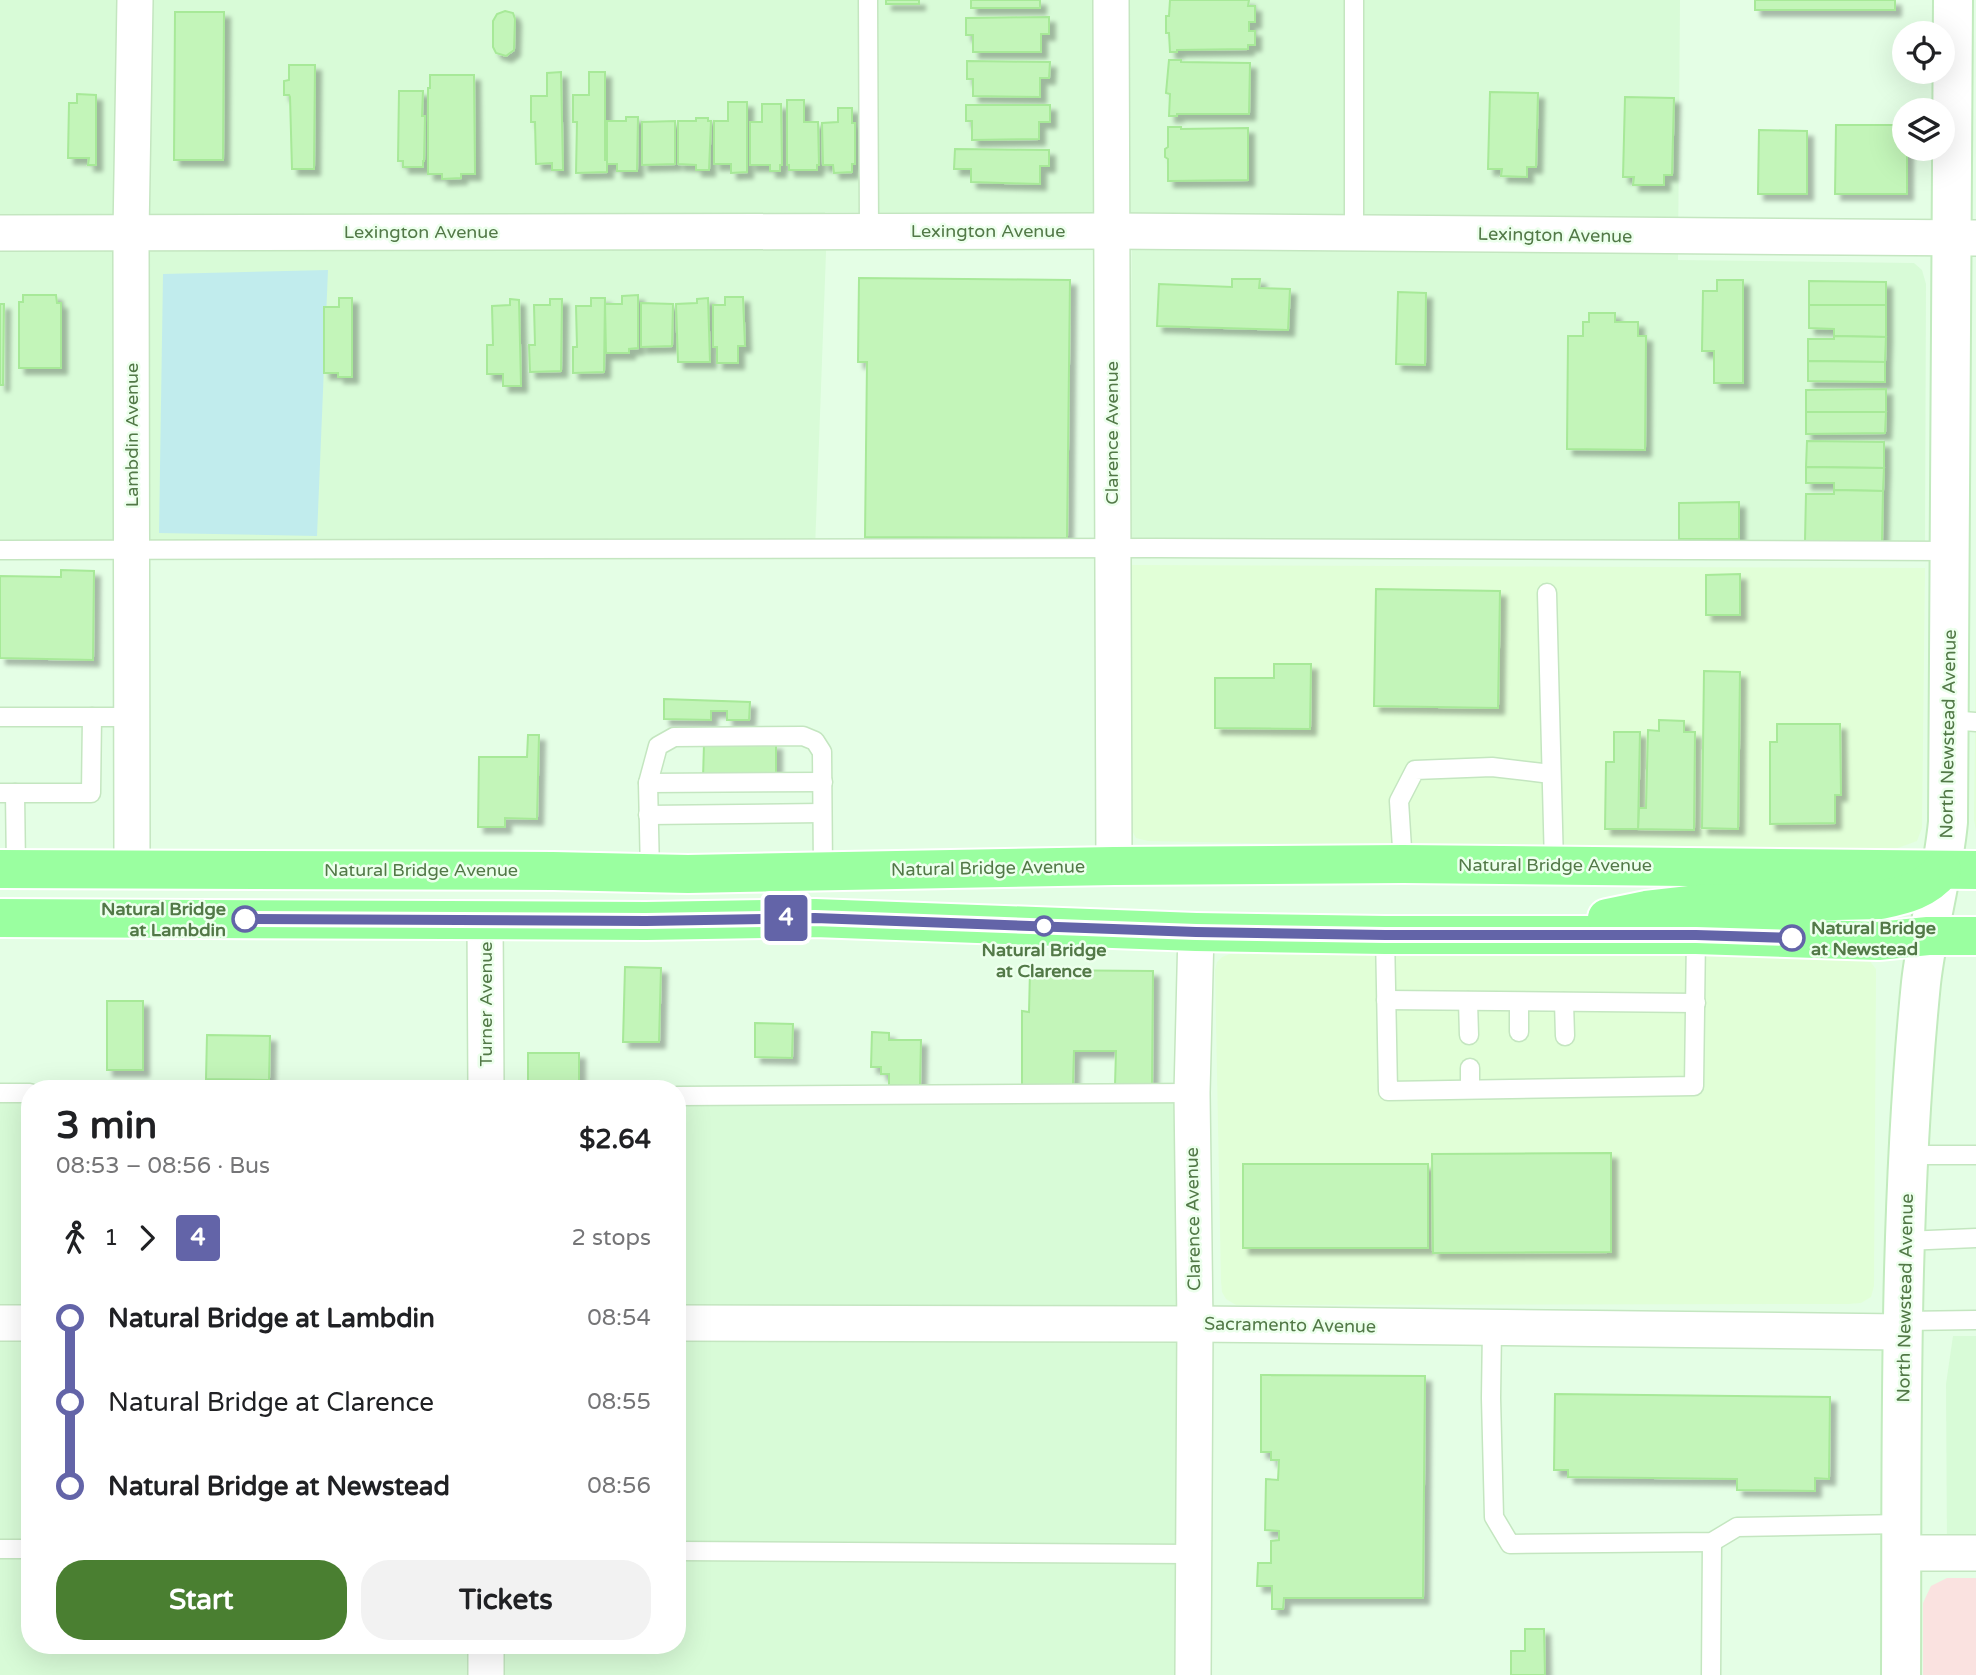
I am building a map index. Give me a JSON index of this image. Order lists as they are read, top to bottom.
{
  "streets": {
    "main road": ["Natural Bridge Avenue"],
    "street": [
      "Lexington Avenue",
      "Clarence Avenue",
      "Lambdin Avenue",
      "North Newstead Avenue",
      "Turner Avenue",
      "Sacramento Avenue"
    ]
  },
  "crossings": [
    ["Lexington Avenue", "Clarence Avenue"],
    ["Lexington Avenue", "Lambdin Avenue"],
    ["Lexington Avenue", "North Newstead Avenue"],
    ["Clarence Avenue", "Natural Bridge Avenue"],
    ["Clarence Avenue", "Sacramento Avenue"],
    ["Lambdin Avenue", "Natural Bridge Avenue"],
    ["North Newstead Avenue", "Natural Bridge Avenue"],
    ["North Newstead Avenue", "Sacramento Avenue"]
  ],
  "places": ["Natural Bridge at Lambdin", "Natural Bridge at Clarence", "Natural Bridge at Newstead"],
  "lines": ["bus line 4"],
  "page": {
    "on_map": "4",
    "heading": ["3 min", "08:53 – 08:56 · Bus", "$2.64"],
    "legs": ["1", "4", "2 stops"],
    "list": [
      {
        "name": "Natural Bridge at Lambdin",
        "value": "08:54"
      },
      {
        "name": "Natural Bridge at Clarence",
        "value": "08:55"
      },
      {
        "name": "Natural Bridge at Newstead",
        "value": "08:56"
      }
    ],
    "buttons": ["Start", "Tickets"]
  }
}
